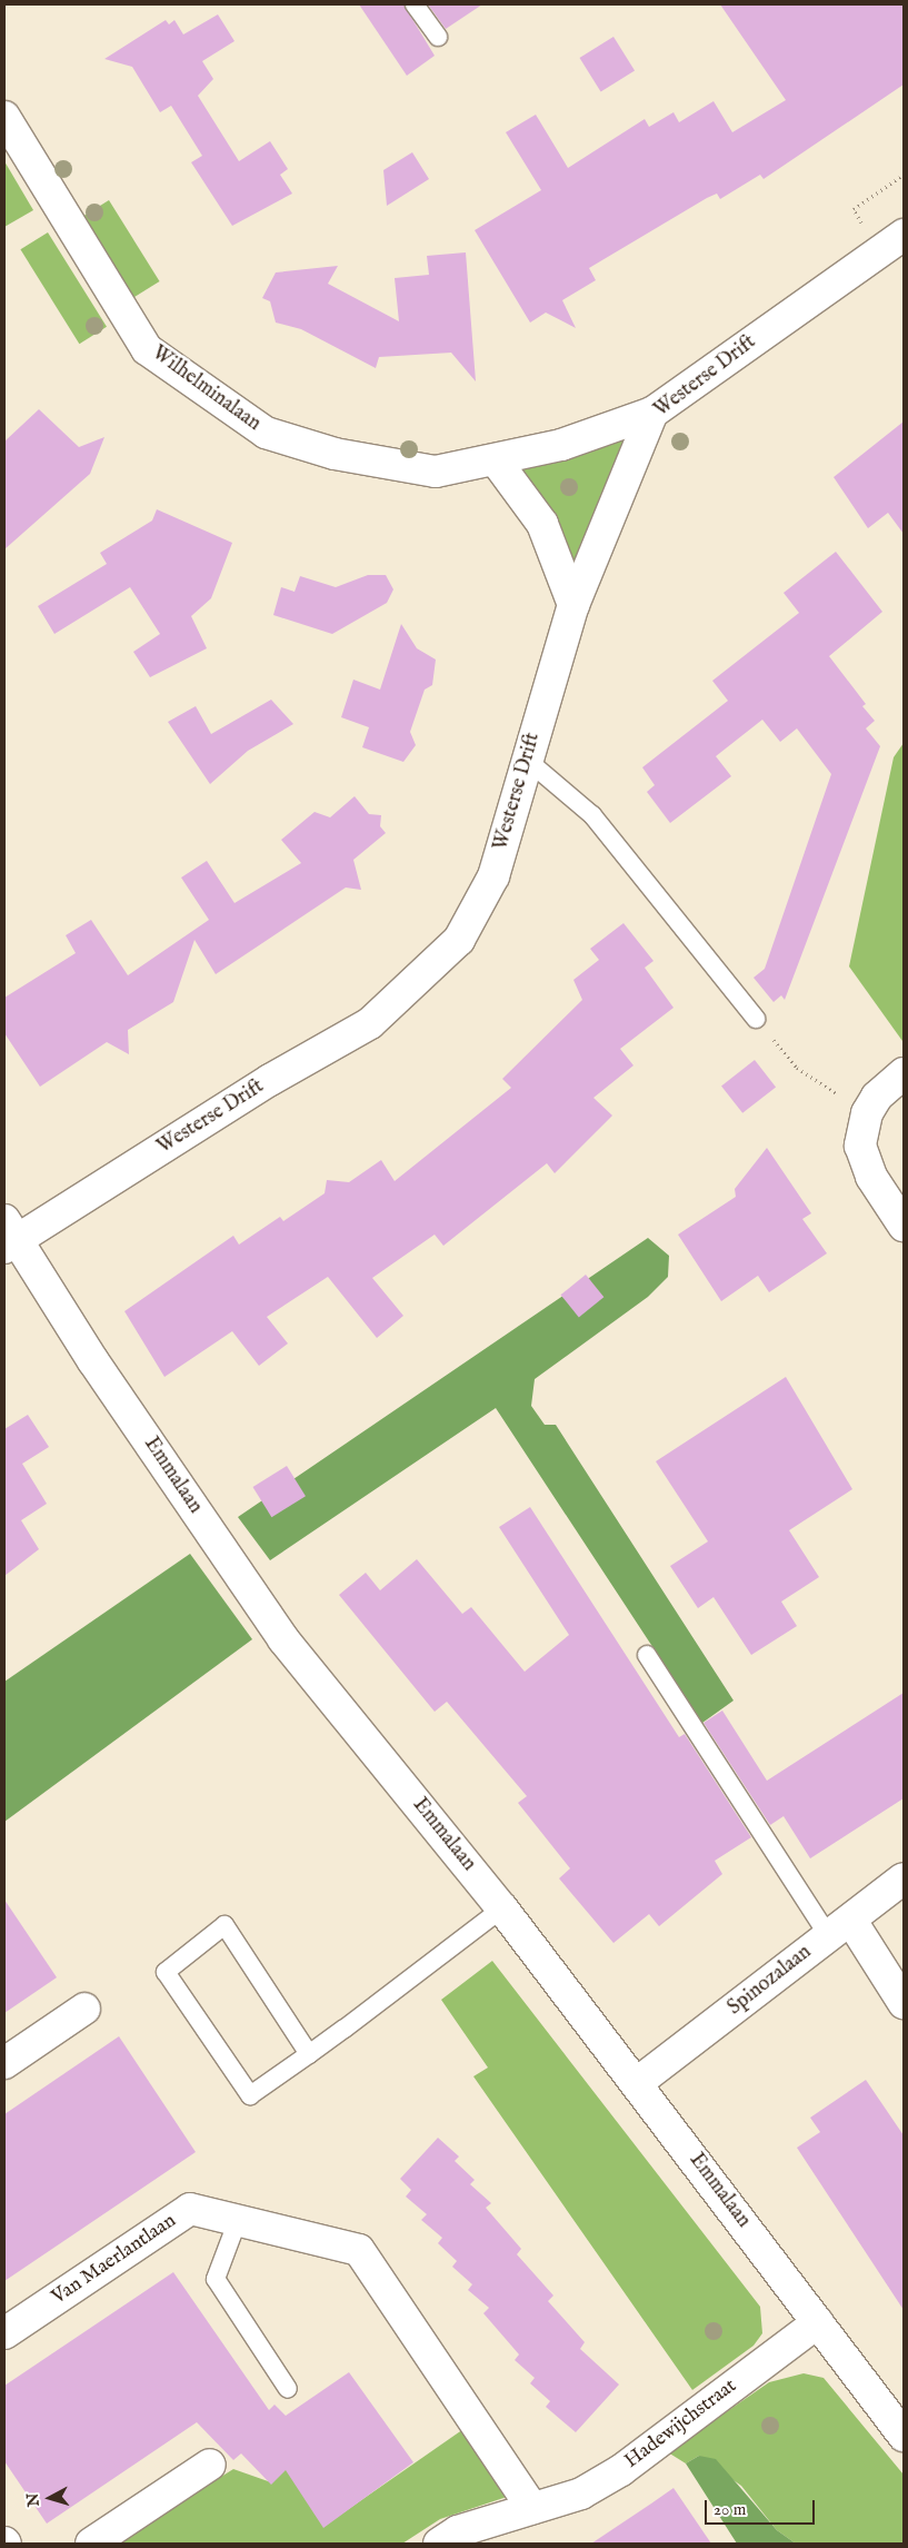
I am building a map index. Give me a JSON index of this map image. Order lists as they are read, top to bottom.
{
  "streets": {
    "street": [
      "Westerse Drift",
      "Wilhelminalaan",
      "Emmalaan",
      "Spinozalaan",
      "Van Maerlantlaan",
      "Hadewijchstraat"
    ]
  },
  "crossings": [
    ["Westerse Drift", "Wilhelminalaan"],
    ["Westerse Drift", "Emmalaan"],
    ["Emmalaan", "Spinozalaan"],
    ["Emmalaan", "Hadewijchstraat"],
    ["Van Maerlantlaan", "Hadewijchstraat"]
  ],
  "scale_bar": "20 m",
  "north": "left"
}
